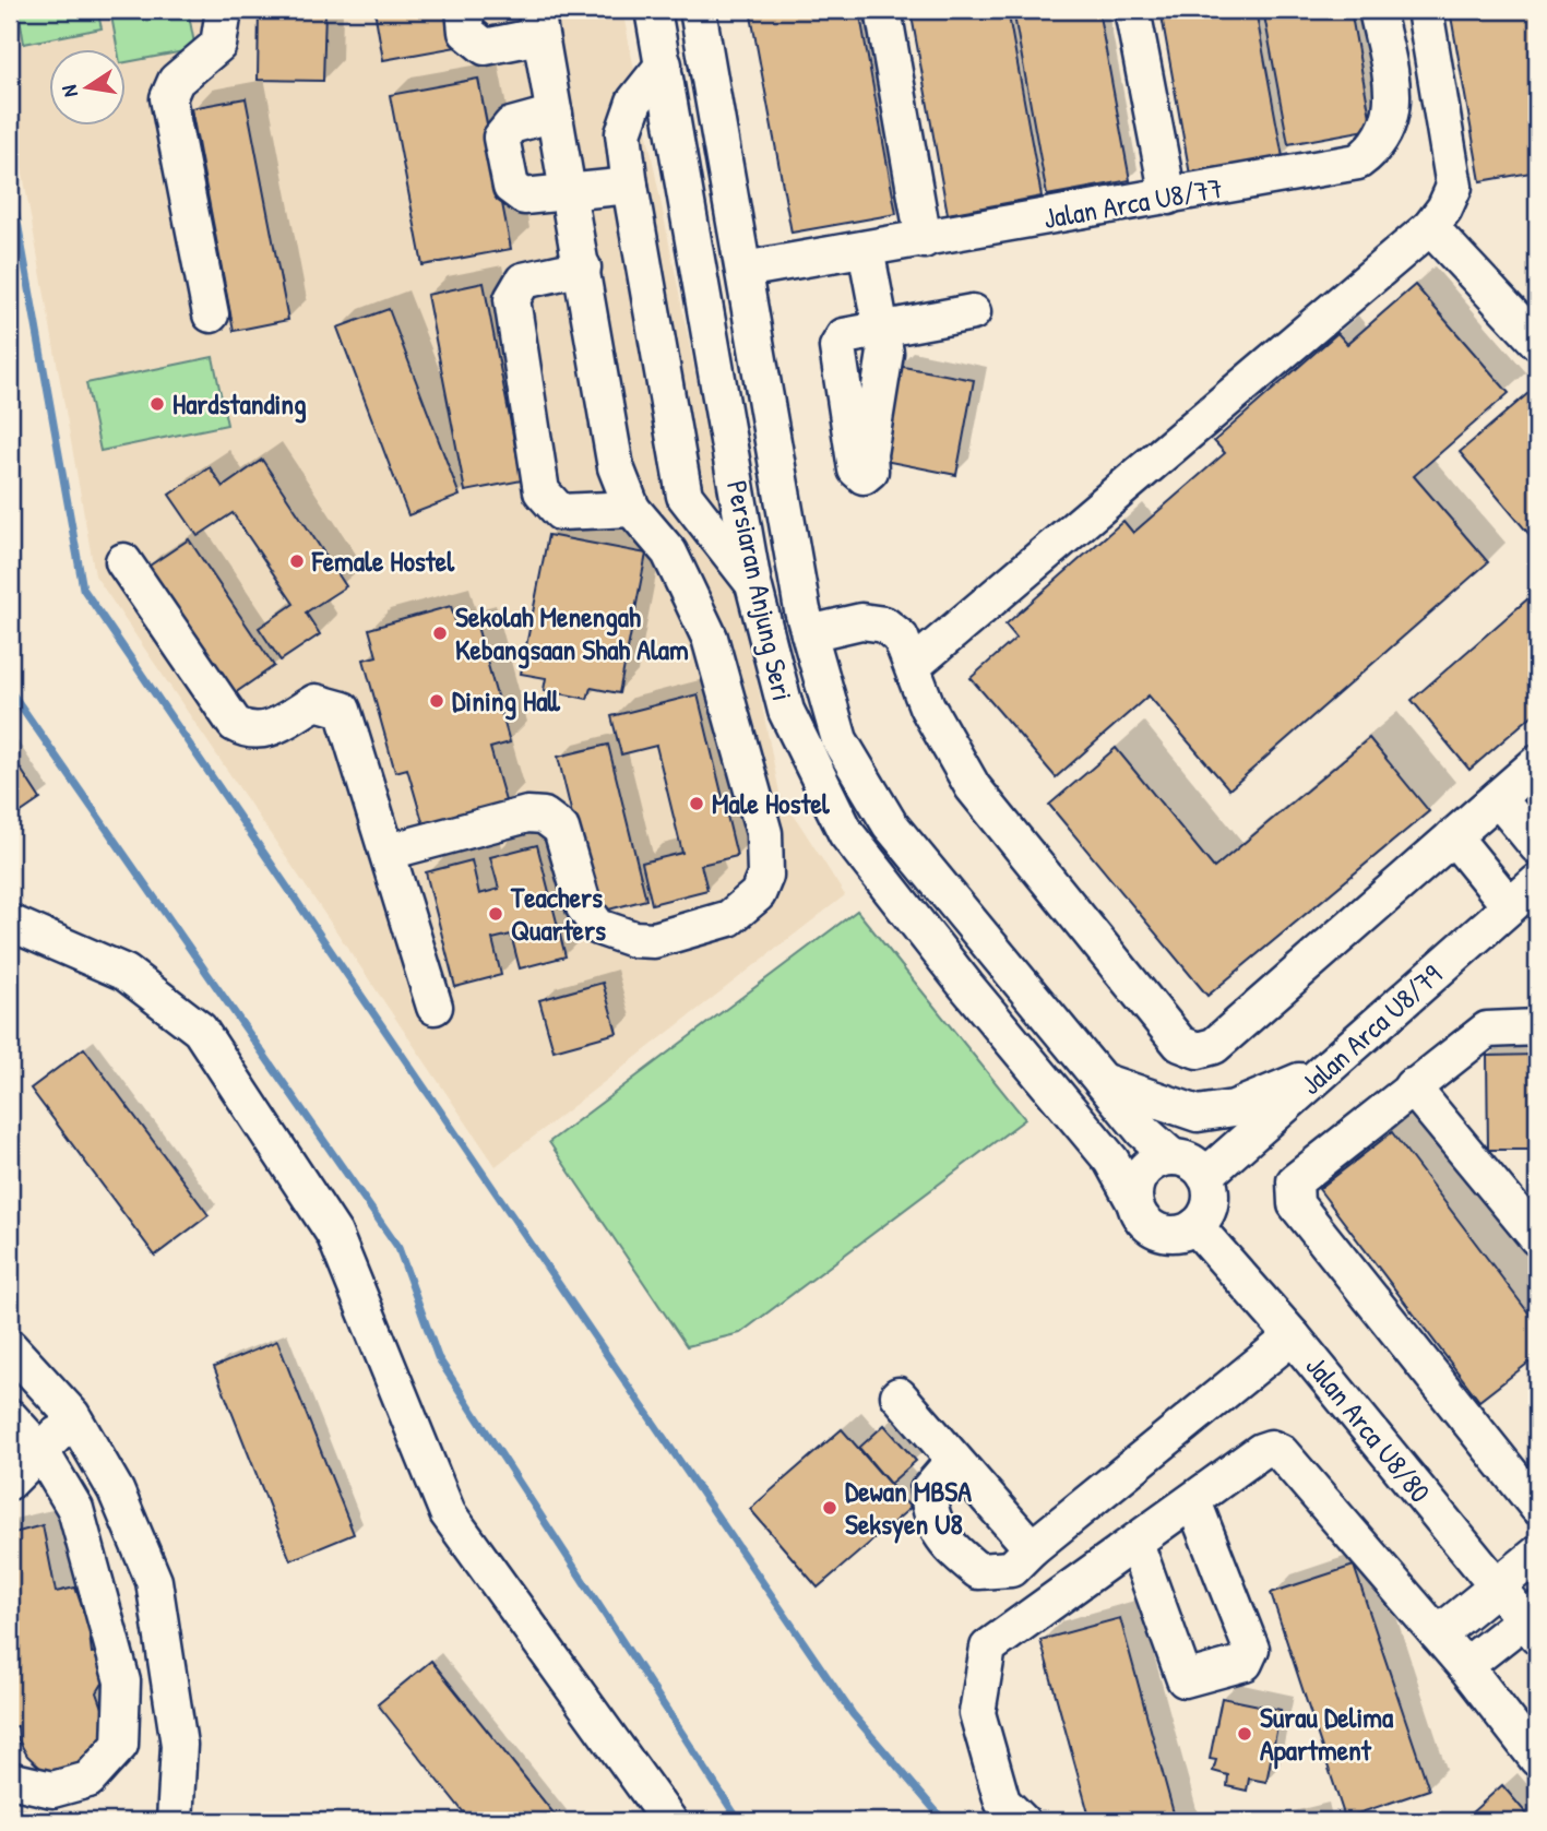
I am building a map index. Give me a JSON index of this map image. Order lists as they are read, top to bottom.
{
  "streets": {
    "street": [
      "Jalan Arca U8/77",
      "Persiaran Anjung Seri",
      "Jalan Arca U8/79",
      "Jalan Arca U8/80"
    ]
  },
  "crossings": [
    ["Jalan Arca U8/77", "Persiaran Anjung Seri"],
    ["Persiaran Anjung Seri", "Jalan Arca U8/79"],
    ["Persiaran Anjung Seri", "Jalan Arca U8/80"],
    ["Jalan Arca U8/79", "Jalan Arca U8/80"]
  ],
  "places": [
    "Hardstanding",
    "Female Hostel",
    "Sekolah Menengah Kebangsaan Shah Alam",
    "Dining Hall",
    "Male Hostel",
    "Teachers Quarters",
    "Dewan MBSA Seksyen U8",
    "Surau Delima Apartment"
  ],
  "north": "left"
}
